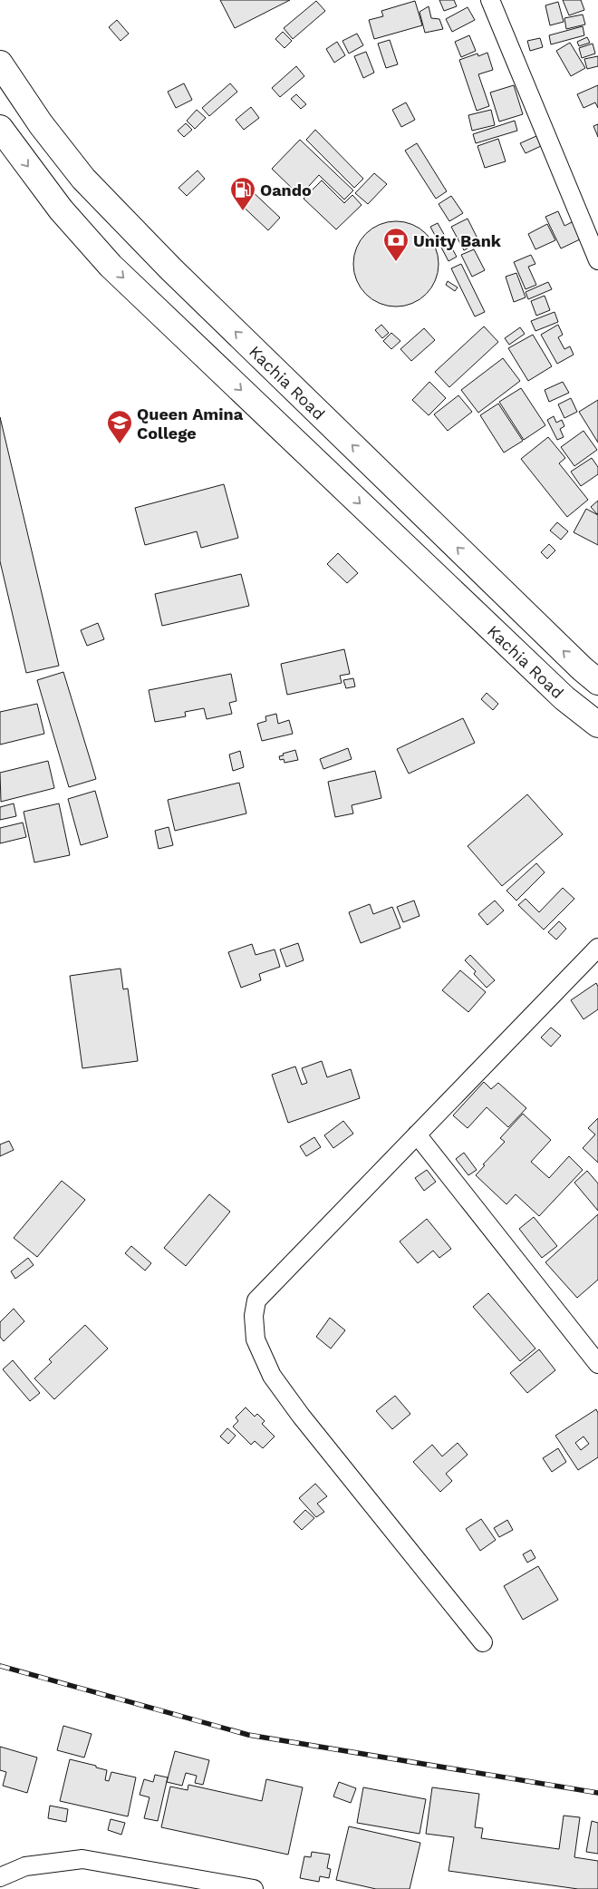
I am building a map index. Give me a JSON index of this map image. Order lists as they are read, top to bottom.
{
  "streets": {
    "main road": ["Kachia Road"]
  },
  "places": {
    "fuel station": ["Oando"],
    "bank": ["Unity Bank"],
    "school or university": ["Queen Amina College"]
  }
}
